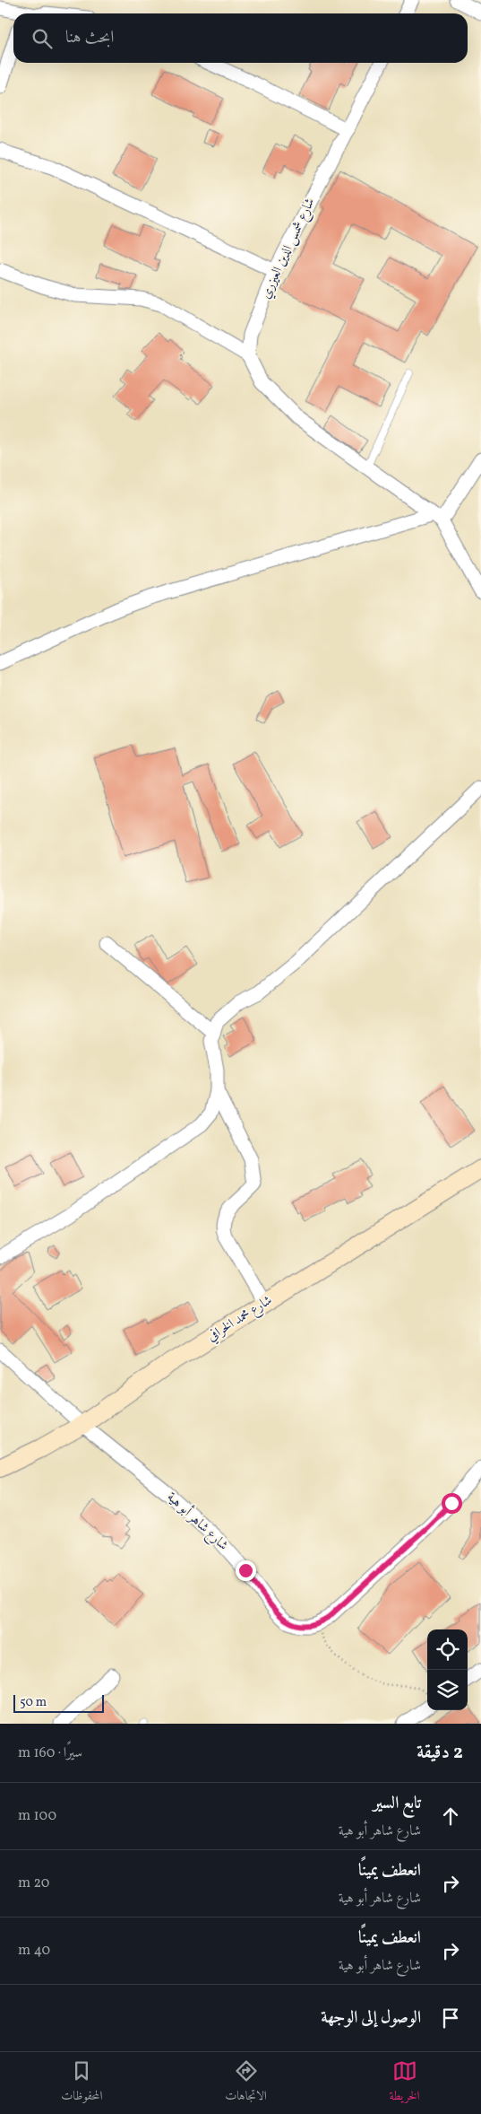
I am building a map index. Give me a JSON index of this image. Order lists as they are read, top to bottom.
{
  "streets": {
    "street": ["شارع شمس الدين العيزري", "شارع محمد الخرافي", "شارع شاهر أبو هية"]
  },
  "crossings": [
    ["شارع محمد الخرافي", "شارع شاهر أبو هية"]
  ],
  "scale_bar": "50 m",
  "page": {
    "search": "ابحث هنا",
    "scale": "50 m",
    "heading": ["2 دقيقة", "سيرًا · 160 m"],
    "list": [
      ["تابع السير", "شارع شاهر أبو هية", "100 m"],
      ["انعطف يمينًا", "شارع شاهر أبو هية", "20 m"],
      ["انعطف يمينًا", "شارع شاهر أبو هية", "40 m"],
      "الوصول إلى الوجهة"
    ],
    "nav": ["الخريطة", "الاتجاهات", "المحفوظات"]
  }
}
